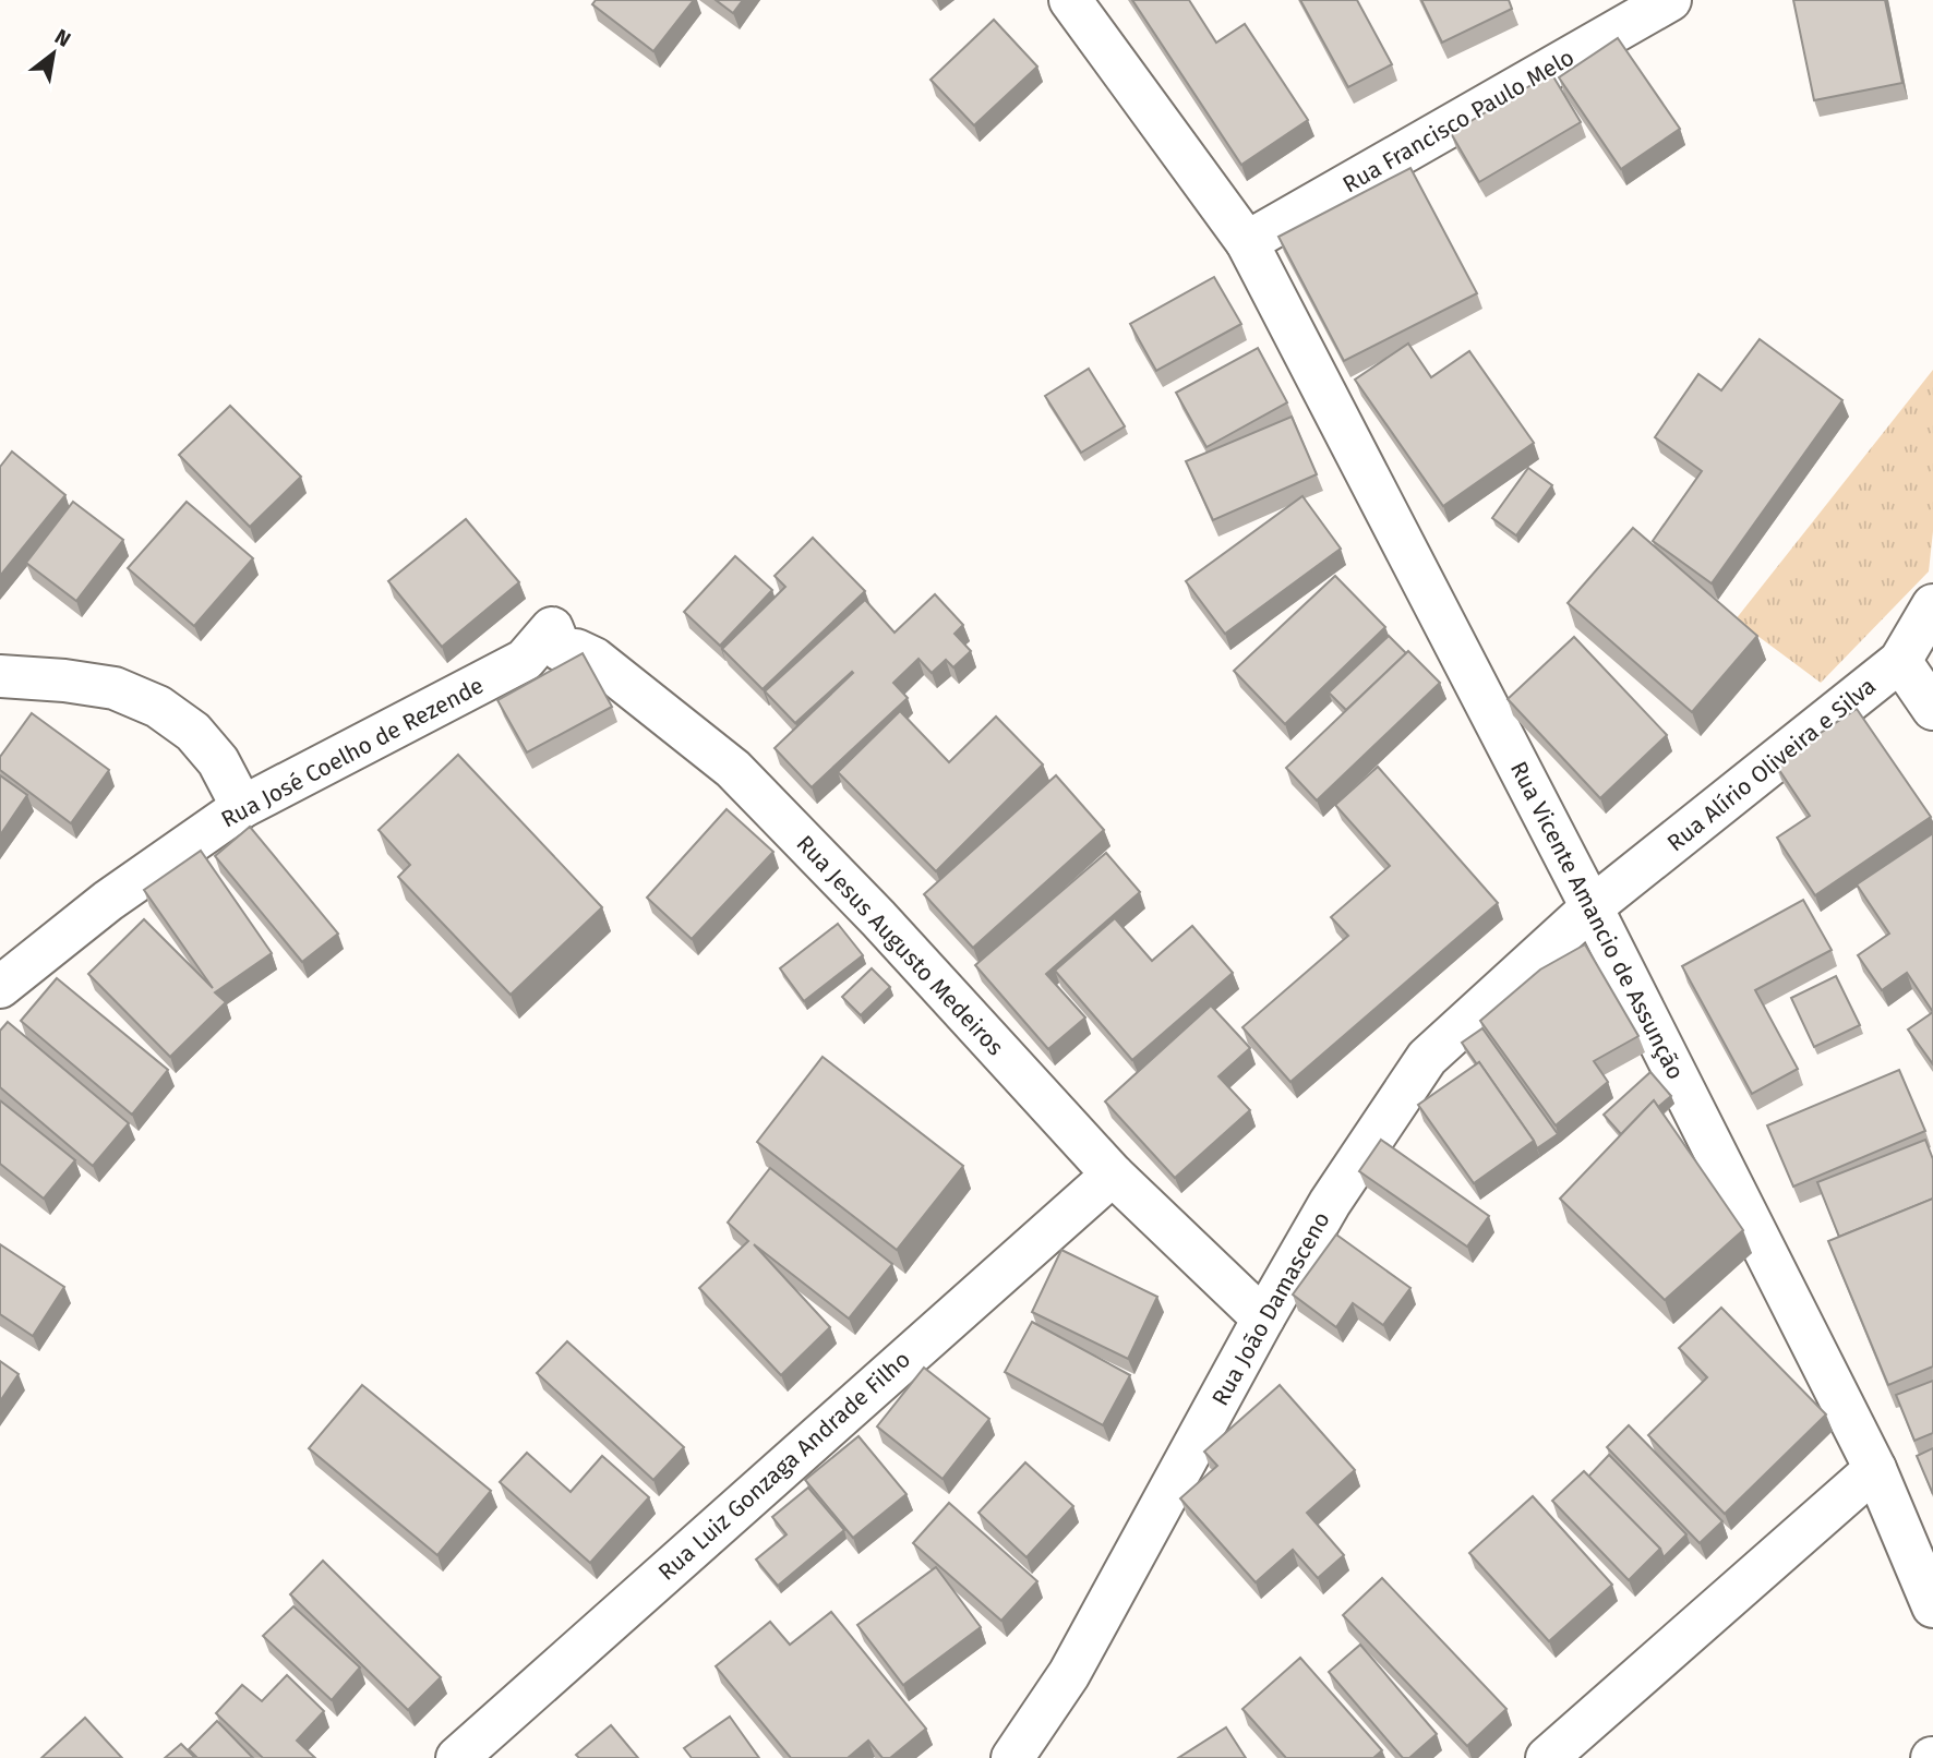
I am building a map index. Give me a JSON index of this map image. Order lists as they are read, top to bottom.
{
  "streets": {
    "street": [
      "Rua Francisco Paulo Melo",
      "Rua José Coelho de Rezende",
      "Rua Alírio Oliveira e Silva",
      "Rua Vicente Amancio de Assunção",
      "Rua Jesus Augusto Medeiros",
      "Rua João Damasceno",
      "Rua Luiz Gonzaga Andrade Filho"
    ]
  },
  "crossings": [
    ["Rua Francisco Paulo Melo", "Rua Vicente Amancio de Assunção"],
    ["Rua José Coelho de Rezende", "Rua Jesus Augusto Medeiros"],
    ["Rua Alírio Oliveira e Silva", "Rua Vicente Amancio de Assunção"],
    ["Rua Alírio Oliveira e Silva", "Rua João Damasceno"],
    ["Rua Vicente Amancio de Assunção", "Rua João Damasceno"],
    ["Rua Jesus Augusto Medeiros", "Rua João Damasceno"],
    ["Rua Jesus Augusto Medeiros", "Rua Luiz Gonzaga Andrade Filho"]
  ],
  "north": "top right"
}
